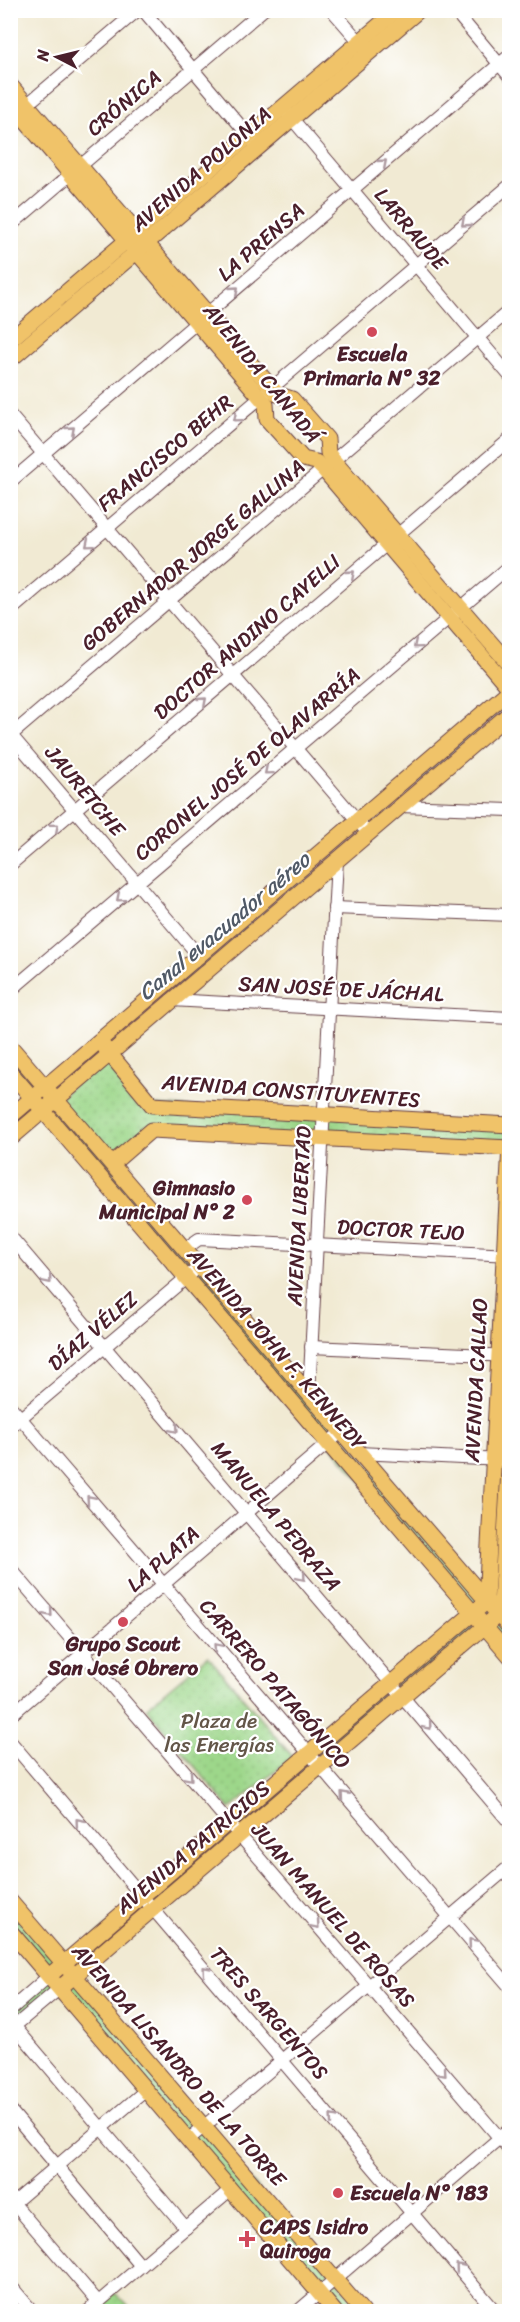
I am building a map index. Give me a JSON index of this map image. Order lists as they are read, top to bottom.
{
  "streets": {
    "main road": [
      "AVENIDA POLONIA",
      "AVENIDA CANADÁ",
      "AVENIDA CONSTITUYENTES",
      "AVENIDA JOHN F. KENNEDY",
      "AVENIDA CALLAO",
      "AVENIDA PATRICIOS",
      "AVENIDA LISANDRO DE LA TORRE"
    ],
    "street": [
      "CRÓNICA",
      "LARRAUDE",
      "LA PRENSA",
      "FRANCISCO BEHR",
      "GOBERNADOR JORGE GALLINA",
      "DOCTOR ANDINO CAYELLI",
      "CORONEL JOSÉ DE OLAVARRÍA",
      "JAURETCHE",
      "SAN JOSÉ DE JÁCHAL",
      "AVENIDA LIBERTAD",
      "DOCTOR TEJO",
      "DÍAZ VÉLEZ",
      "MANUELA PEDRAZA",
      "LA PLATA",
      "CARRERO PATAGÓNICO",
      "JUAN MANUEL DE ROSAS",
      "TRES SARGENTOS"
    ]
  },
  "crossings": [
    ["CRÓNICA", "AVENIDA CANADÁ"],
    ["AVENIDA POLONIA", "LARRAUDE"],
    ["AVENIDA POLONIA", "AVENIDA CANADÁ"],
    ["LARRAUDE", "LA PRENSA"],
    ["LARRAUDE", "FRANCISCO BEHR"],
    ["LARRAUDE", "GOBERNADOR JORGE GALLINA"],
    ["LA PRENSA", "AVENIDA CANADÁ"],
    ["AVENIDA CANADÁ", "FRANCISCO BEHR"],
    ["AVENIDA CANADÁ", "GOBERNADOR JORGE GALLINA"],
    ["AVENIDA CANADÁ", "DOCTOR ANDINO CAYELLI"],
    ["AVENIDA CANADÁ", "CORONEL JOSÉ DE OLAVARRÍA"],
    ["GOBERNADOR JORGE GALLINA", "JAURETCHE"],
    ["DOCTOR ANDINO CAYELLI", "JAURETCHE"],
    ["CORONEL JOSÉ DE OLAVARRÍA", "JAURETCHE"],
    ["SAN JOSÉ DE JÁCHAL", "AVENIDA LIBERTAD"],
    ["AVENIDA CONSTITUYENTES", "AVENIDA LIBERTAD"],
    ["AVENIDA CONSTITUYENTES", "AVENIDA CALLAO"],
    ["AVENIDA LIBERTAD", "DOCTOR TEJO"],
    ["AVENIDA LIBERTAD", "AVENIDA JOHN F. KENNEDY"],
    ["DOCTOR TEJO", "AVENIDA JOHN F. KENNEDY"],
    ["DOCTOR TEJO", "AVENIDA CALLAO"],
    ["DÍAZ VÉLEZ", "AVENIDA JOHN F. KENNEDY"],
    ["DÍAZ VÉLEZ", "MANUELA PEDRAZA"],
    ["DÍAZ VÉLEZ", "CARRERO PATAGÓNICO"],
    ["AVENIDA JOHN F. KENNEDY", "AVENIDA CALLAO"],
    ["AVENIDA JOHN F. KENNEDY", "LA PLATA"],
    ["AVENIDA JOHN F. KENNEDY", "AVENIDA PATRICIOS"],
    ["MANUELA PEDRAZA", "LA PLATA"],
    ["MANUELA PEDRAZA", "AVENIDA PATRICIOS"],
    ["LA PLATA", "CARRERO PATAGÓNICO"],
    ["LA PLATA", "JUAN MANUEL DE ROSAS"],
    ["CARRERO PATAGÓNICO", "AVENIDA PATRICIOS"],
    ["AVENIDA PATRICIOS", "JUAN MANUEL DE ROSAS"],
    ["AVENIDA PATRICIOS", "TRES SARGENTOS"],
    ["AVENIDA PATRICIOS", "AVENIDA LISANDRO DE LA TORRE"]
  ],
  "one_way": [
    "LA PRENSA",
    "FRANCISCO BEHR",
    "DOCTOR ANDINO CAYELLI",
    "CORONEL JOSÉ DE OLAVARRÍA",
    "MANUELA PEDRAZA",
    "CARRERO PATAGÓNICO",
    "JUAN MANUEL DE ROSAS",
    "TRES SARGENTOS"
  ],
  "water": ["Canal evacuador aéreo"],
  "parks": ["Plaza de las Energías"],
  "places": {
    "other": [
      "Escuela Primaria N° 32",
      "Gimnasio Municipal N° 2",
      "Grupo Scout San José Obrero",
      "Escuela N° 183"
    ],
    "health": ["CAPS Isidro Quiroga"]
  },
  "north": "left"
}
